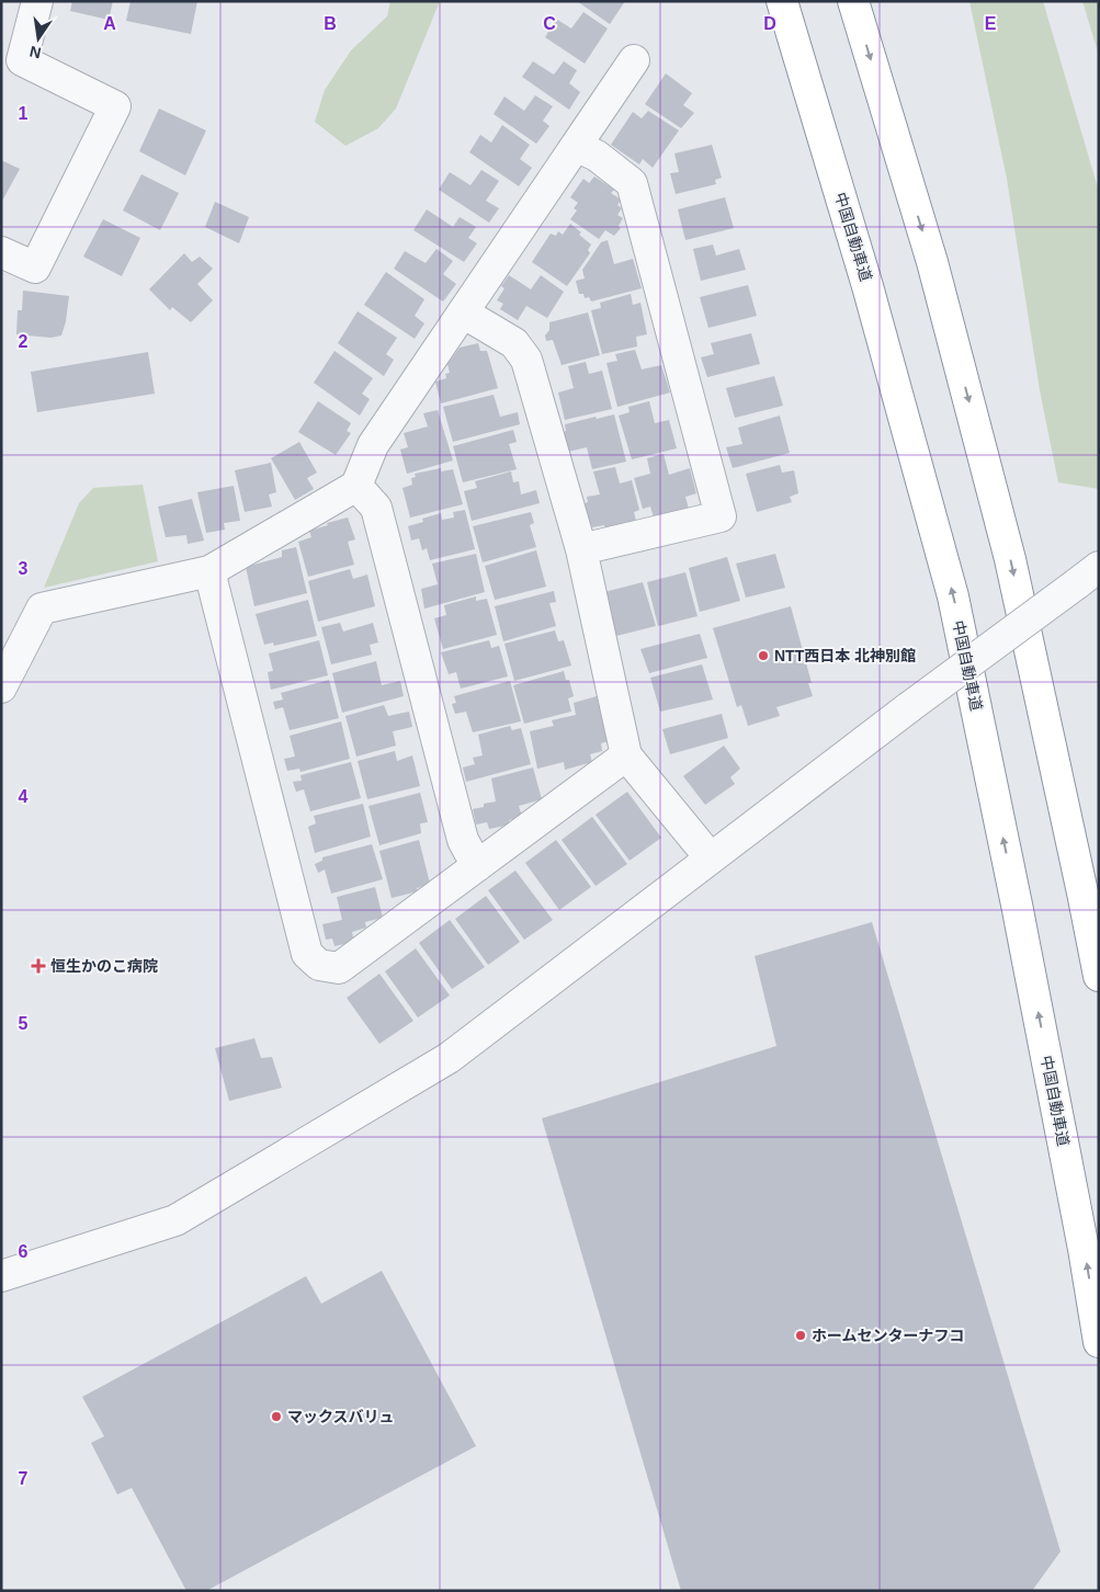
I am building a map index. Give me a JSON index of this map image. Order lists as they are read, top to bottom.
{
  "streets": {
    "highway": ["中国自動車道"]
  },
  "places": {
    "other": ["NTT西日本 北神別館", "ホームセンターナフコ", "マックスバリュ"],
    "health": ["恒生かのこ病院"]
  },
  "north": "bottom",
  "grid": {
    "columns": [
      "A",
      "B",
      "C",
      "D",
      "E"
    ],
    "rows": [
      "1",
      "2",
      "3",
      "4",
      "5",
      "6",
      "7"
    ]
  }
}
